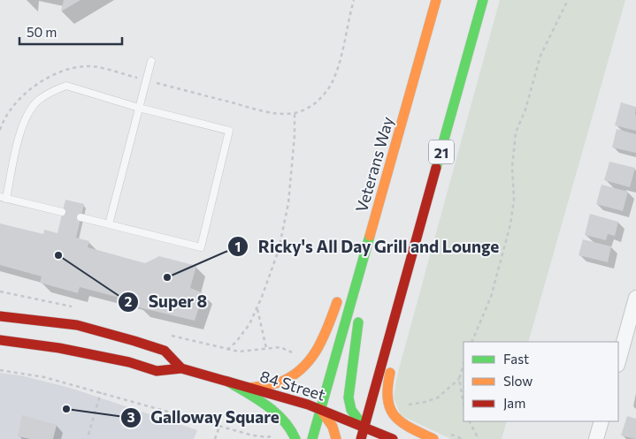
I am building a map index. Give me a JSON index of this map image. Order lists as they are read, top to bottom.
{
  "streets": {
    "main road": ["21", "Veterans Way", "84 Street"]
  },
  "crossings": [
    ["21", "84 Street"],
    ["Veterans Way", "84 Street"]
  ],
  "places": ["Super 8", "Ricky's All Day Grill and Lounge", "Galloway Square"],
  "legend": ["Fast", "Slow", "Jam"],
  "scale_bar": "50 m"
}
